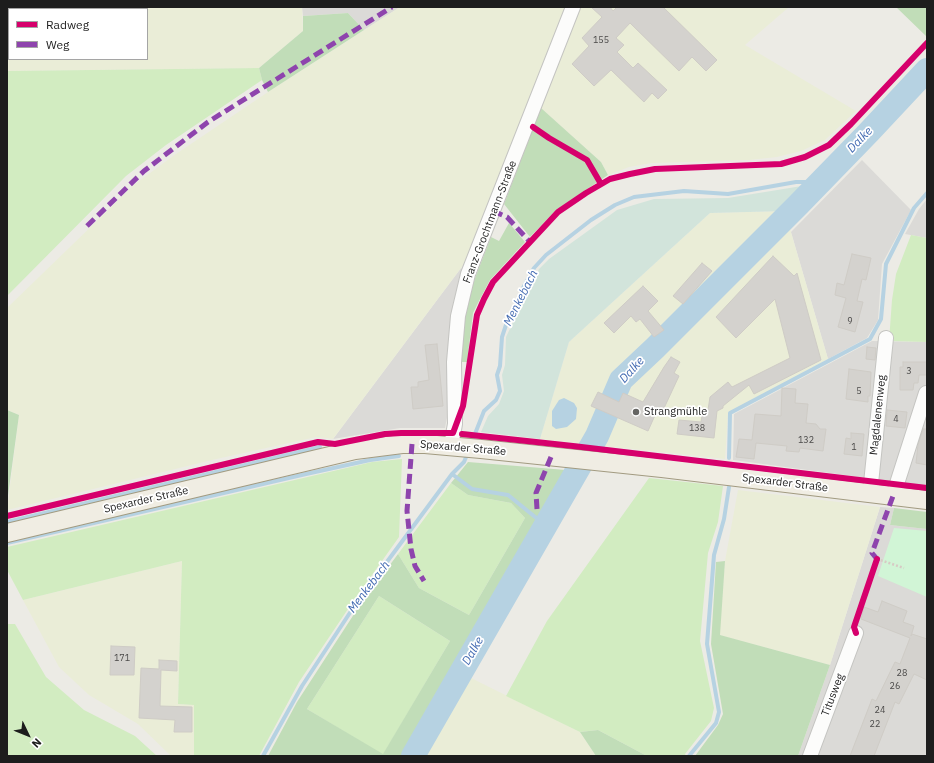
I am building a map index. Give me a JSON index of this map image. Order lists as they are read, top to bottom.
{
  "streets": {
    "main road": ["Spexarder Straße"],
    "street": ["Franz-Grochtmann-Straße", "Magdalenenweg", "Titusweg"]
  },
  "crossings": [
    ["Franz-Grochtmann-Straße", "Spexarder Straße"],
    ["Magdalenenweg", "Spexarder Straße"]
  ],
  "water": ["Dalke", "Menkebach"],
  "places": ["Strangmühle"],
  "house_numbers": [
    "155",
    "9",
    "3",
    "5",
    "4",
    "138",
    "132",
    "1",
    "171",
    "28",
    "26",
    "24",
    "22"
  ],
  "legend": ["Radweg", "Weg"],
  "north": "bottom right"
}
